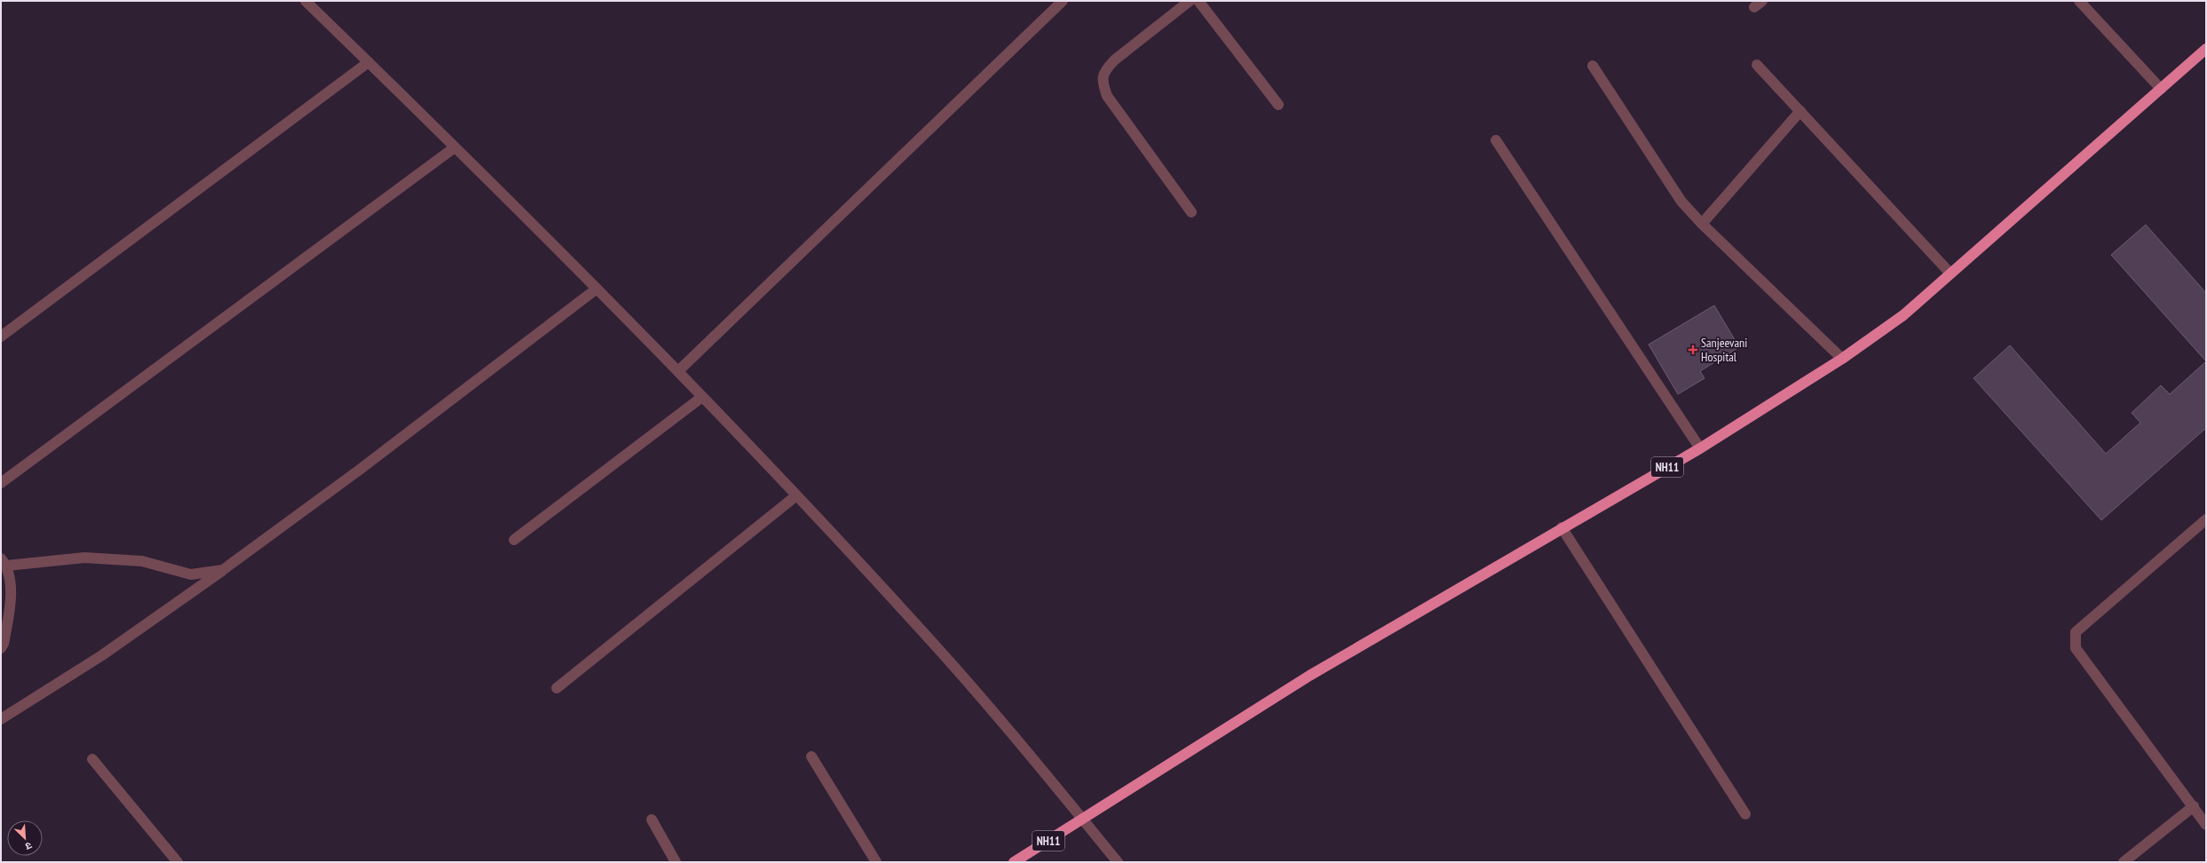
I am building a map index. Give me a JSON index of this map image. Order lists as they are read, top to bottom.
{
  "streets": {
    "highway": ["NH11"]
  },
  "places": {
    "health": ["Sanjeevani Hospital"]
  },
  "north": "bottom right"
}
